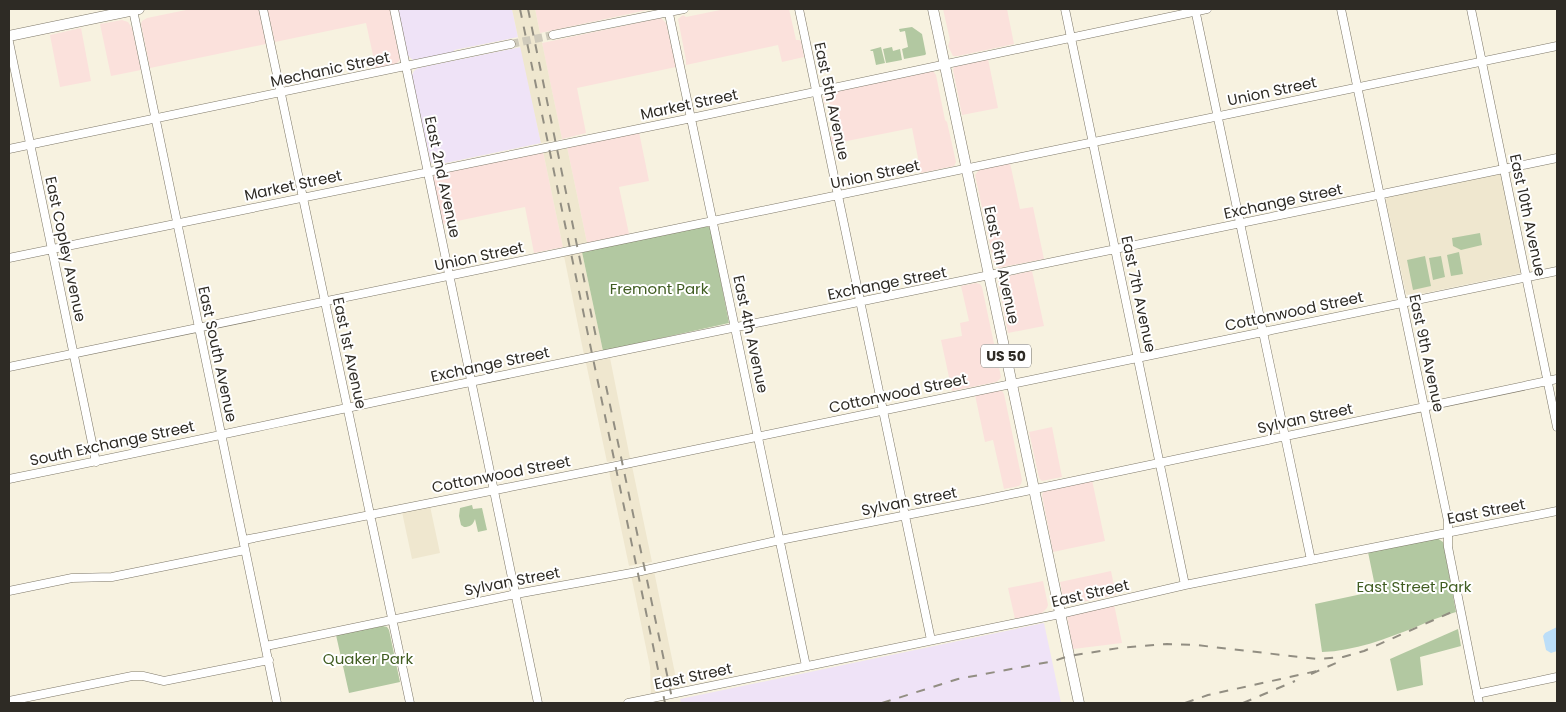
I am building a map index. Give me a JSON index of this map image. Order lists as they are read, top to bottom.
{
  "streets": {
    "main road": ["East 6th Avenue", "US 50"],
    "street": [
      "Mechanic Street",
      "Union Street",
      "East 5th Avenue",
      "Market Street",
      "East 2nd Avenue",
      "Exchange Street",
      "East 10th Avenue",
      "East Copley Avenue",
      "East 7th Avenue",
      "Cottonwood Street",
      "East 4th Avenue",
      "East 1st Avenue",
      "East 9th Avenue",
      "East South Avenue",
      "Sylvan Street",
      "South Exchange Street",
      "East Street"
    ]
  },
  "crossings": [
    ["Mechanic Street", "East 2nd Avenue"],
    ["Mechanic Street", "East Copley Avenue"],
    ["Mechanic Street", "East 1st Avenue"],
    ["Mechanic Street", "East South Avenue"],
    ["Union Street", "East 5th Avenue"],
    ["Union Street", "East 2nd Avenue"],
    ["Union Street", "East 10th Avenue"],
    ["Union Street", "East Copley Avenue"],
    ["Union Street", "East 6th Avenue"],
    ["Union Street", "East 7th Avenue"],
    ["Union Street", "East 4th Avenue"],
    ["Union Street", "East 1st Avenue"],
    ["Union Street", "East 9th Avenue"],
    ["Union Street", "East South Avenue"],
    ["East 5th Avenue", "Market Street"],
    ["East 5th Avenue", "Exchange Street"],
    ["East 5th Avenue", "Cottonwood Street"],
    ["East 5th Avenue", "Sylvan Street"],
    ["East 5th Avenue", "East Street"],
    ["Market Street", "East 2nd Avenue"],
    ["Market Street", "East Copley Avenue"],
    ["Market Street", "East 6th Avenue"],
    ["Market Street", "East 7th Avenue"],
    ["Market Street", "East 4th Avenue"],
    ["Market Street", "East 1st Avenue"],
    ["Market Street", "East South Avenue"],
    ["East 2nd Avenue", "Exchange Street"],
    ["East 2nd Avenue", "Cottonwood Street"],
    ["East 2nd Avenue", "Sylvan Street"],
    ["Exchange Street", "East 10th Avenue"],
    ["Exchange Street", "East 6th Avenue"],
    ["Exchange Street", "East 7th Avenue"],
    ["Exchange Street", "East 4th Avenue"],
    ["Exchange Street", "East 1st Avenue"],
    ["Exchange Street", "East 9th Avenue"],
    ["Exchange Street", "East South Avenue"],
    ["Exchange Street", "South Exchange Street"],
    ["East 10th Avenue", "Cottonwood Street"],
    ["East 10th Avenue", "Sylvan Street"],
    ["East Copley Avenue", "South Exchange Street"],
    ["East 6th Avenue", "Cottonwood Street"],
    ["East 6th Avenue", "Sylvan Street"],
    ["East 6th Avenue", "East Street"],
    ["East 7th Avenue", "Cottonwood Street"],
    ["East 7th Avenue", "Sylvan Street"],
    ["East 7th Avenue", "East Street"],
    ["Cottonwood Street", "East 4th Avenue"],
    ["Cottonwood Street", "East 1st Avenue"],
    ["Cottonwood Street", "East 9th Avenue"],
    ["Cottonwood Street", "East South Avenue"],
    ["East 4th Avenue", "Sylvan Street"],
    ["East 4th Avenue", "East Street"],
    ["East 1st Avenue", "Sylvan Street"],
    ["East 9th Avenue", "Sylvan Street"],
    ["East 9th Avenue", "East Street"],
    ["East South Avenue", "Sylvan Street"],
    ["East South Avenue", "South Exchange Street"]
  ],
  "parks": ["Fremont Park", "East Street Park", "Quaker Park"]
}
